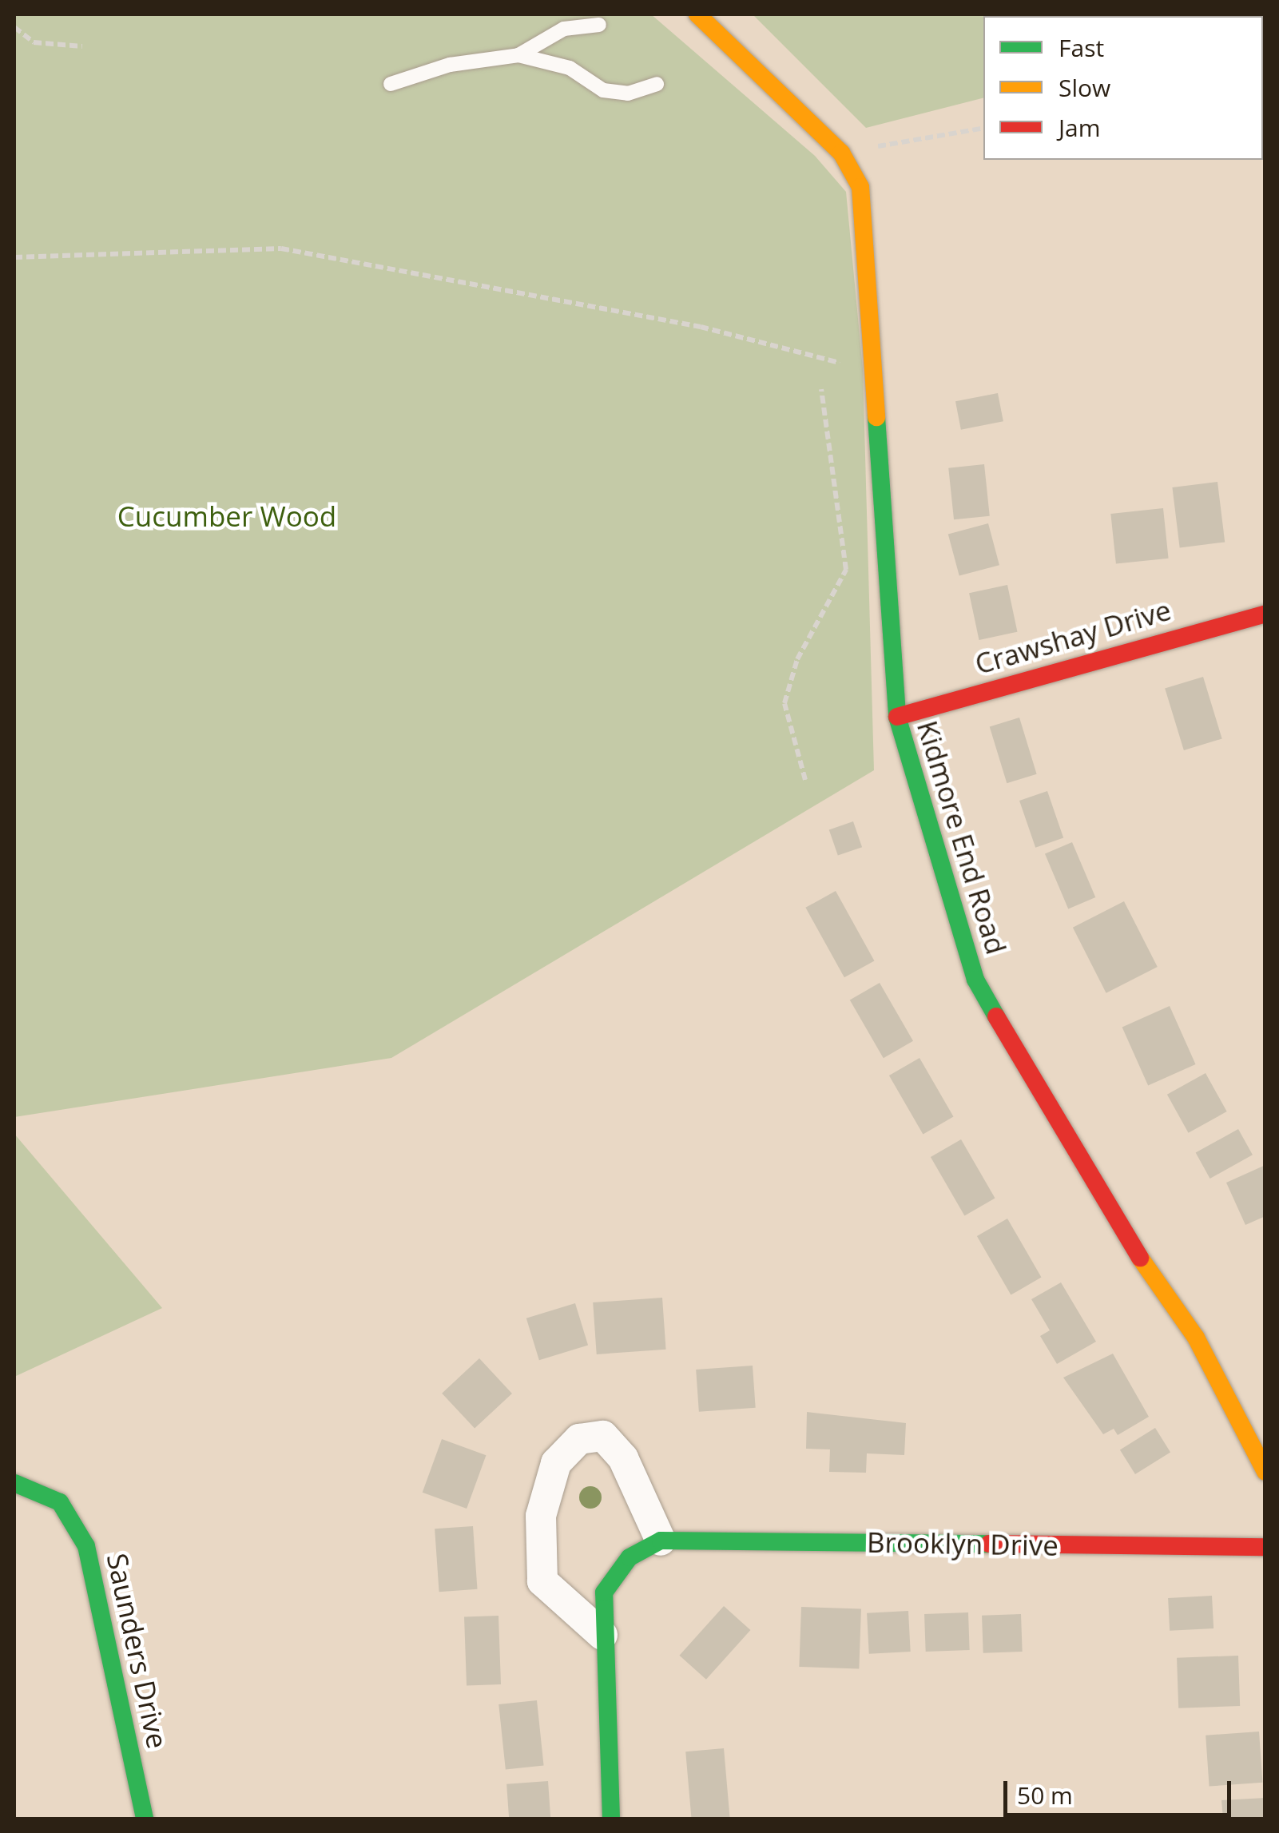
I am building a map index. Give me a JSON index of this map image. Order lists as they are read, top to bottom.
{
  "streets": {
    "street": [
      "Crawshay Drive",
      "Kidmore End Road",
      "Brooklyn Drive",
      "Saunders Drive"
    ]
  },
  "crossings": [
    ["Crawshay Drive", "Kidmore End Road"]
  ],
  "parks": ["Cucumber Wood"],
  "legend": ["Fast", "Slow", "Jam"],
  "scale_bar": "50 m"
}
